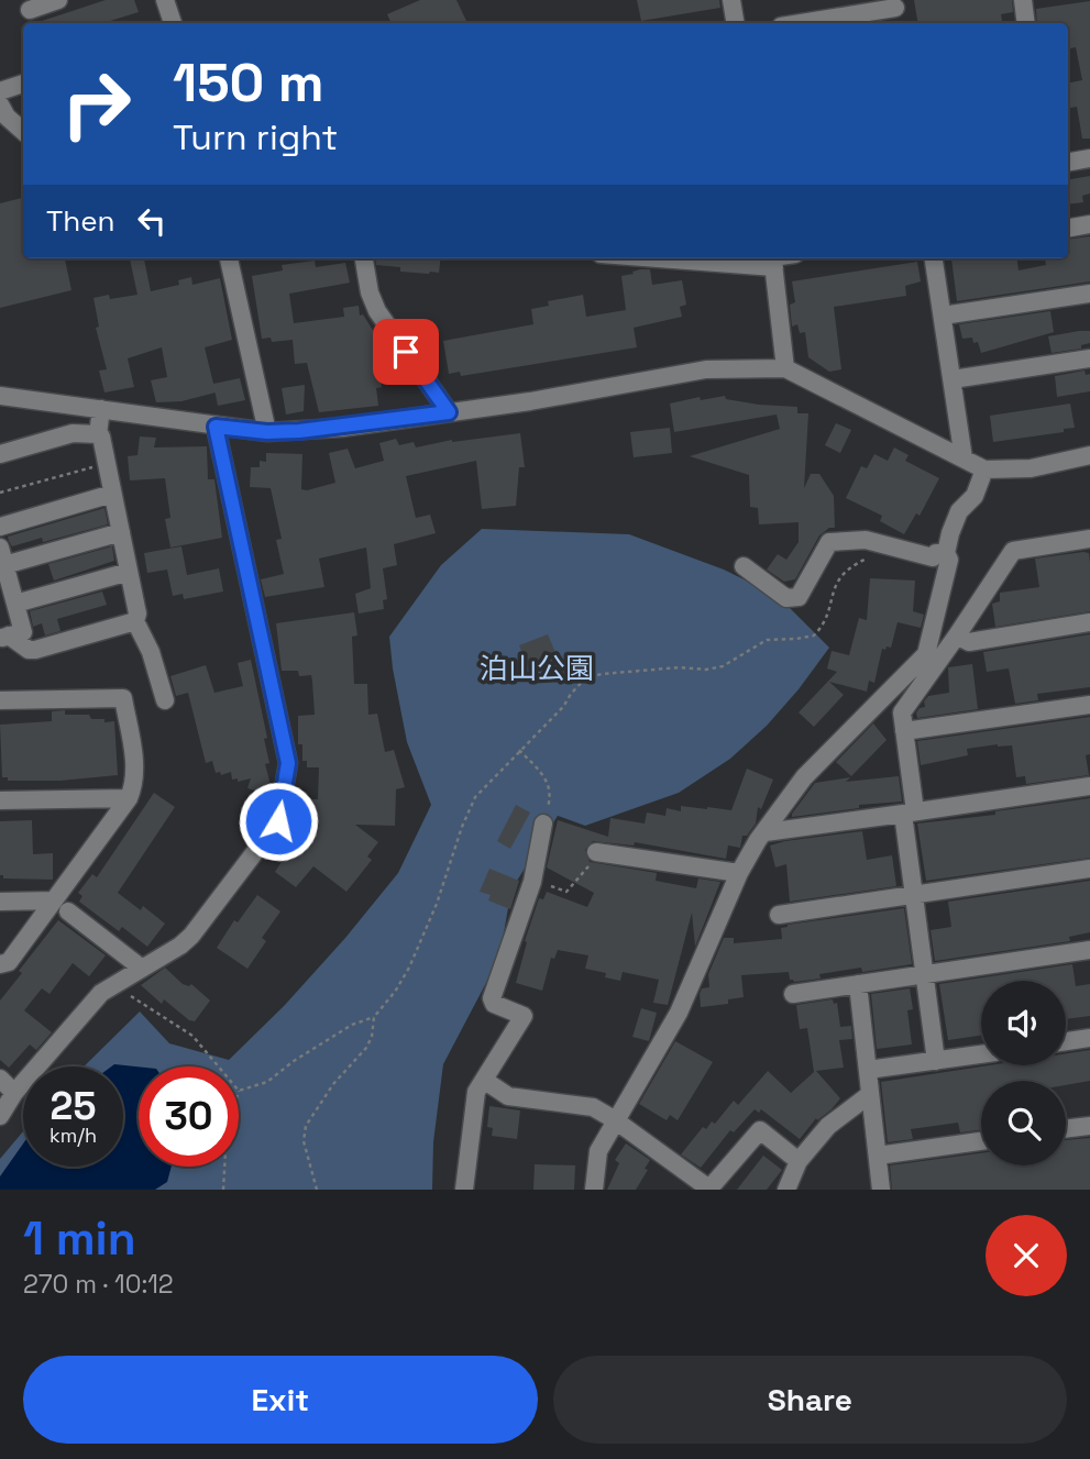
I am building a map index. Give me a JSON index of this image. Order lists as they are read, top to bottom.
{
  "parks": ["泊山公園"],
  "page": {
    "turn": ["150 m", "Turn right"],
    "then": "Then",
    "speed": "25 km/h",
    "limit": "30",
    "heading": ["1 min", "270 m · 10:12"],
    "buttons": ["Exit", "Share"]
  }
}
